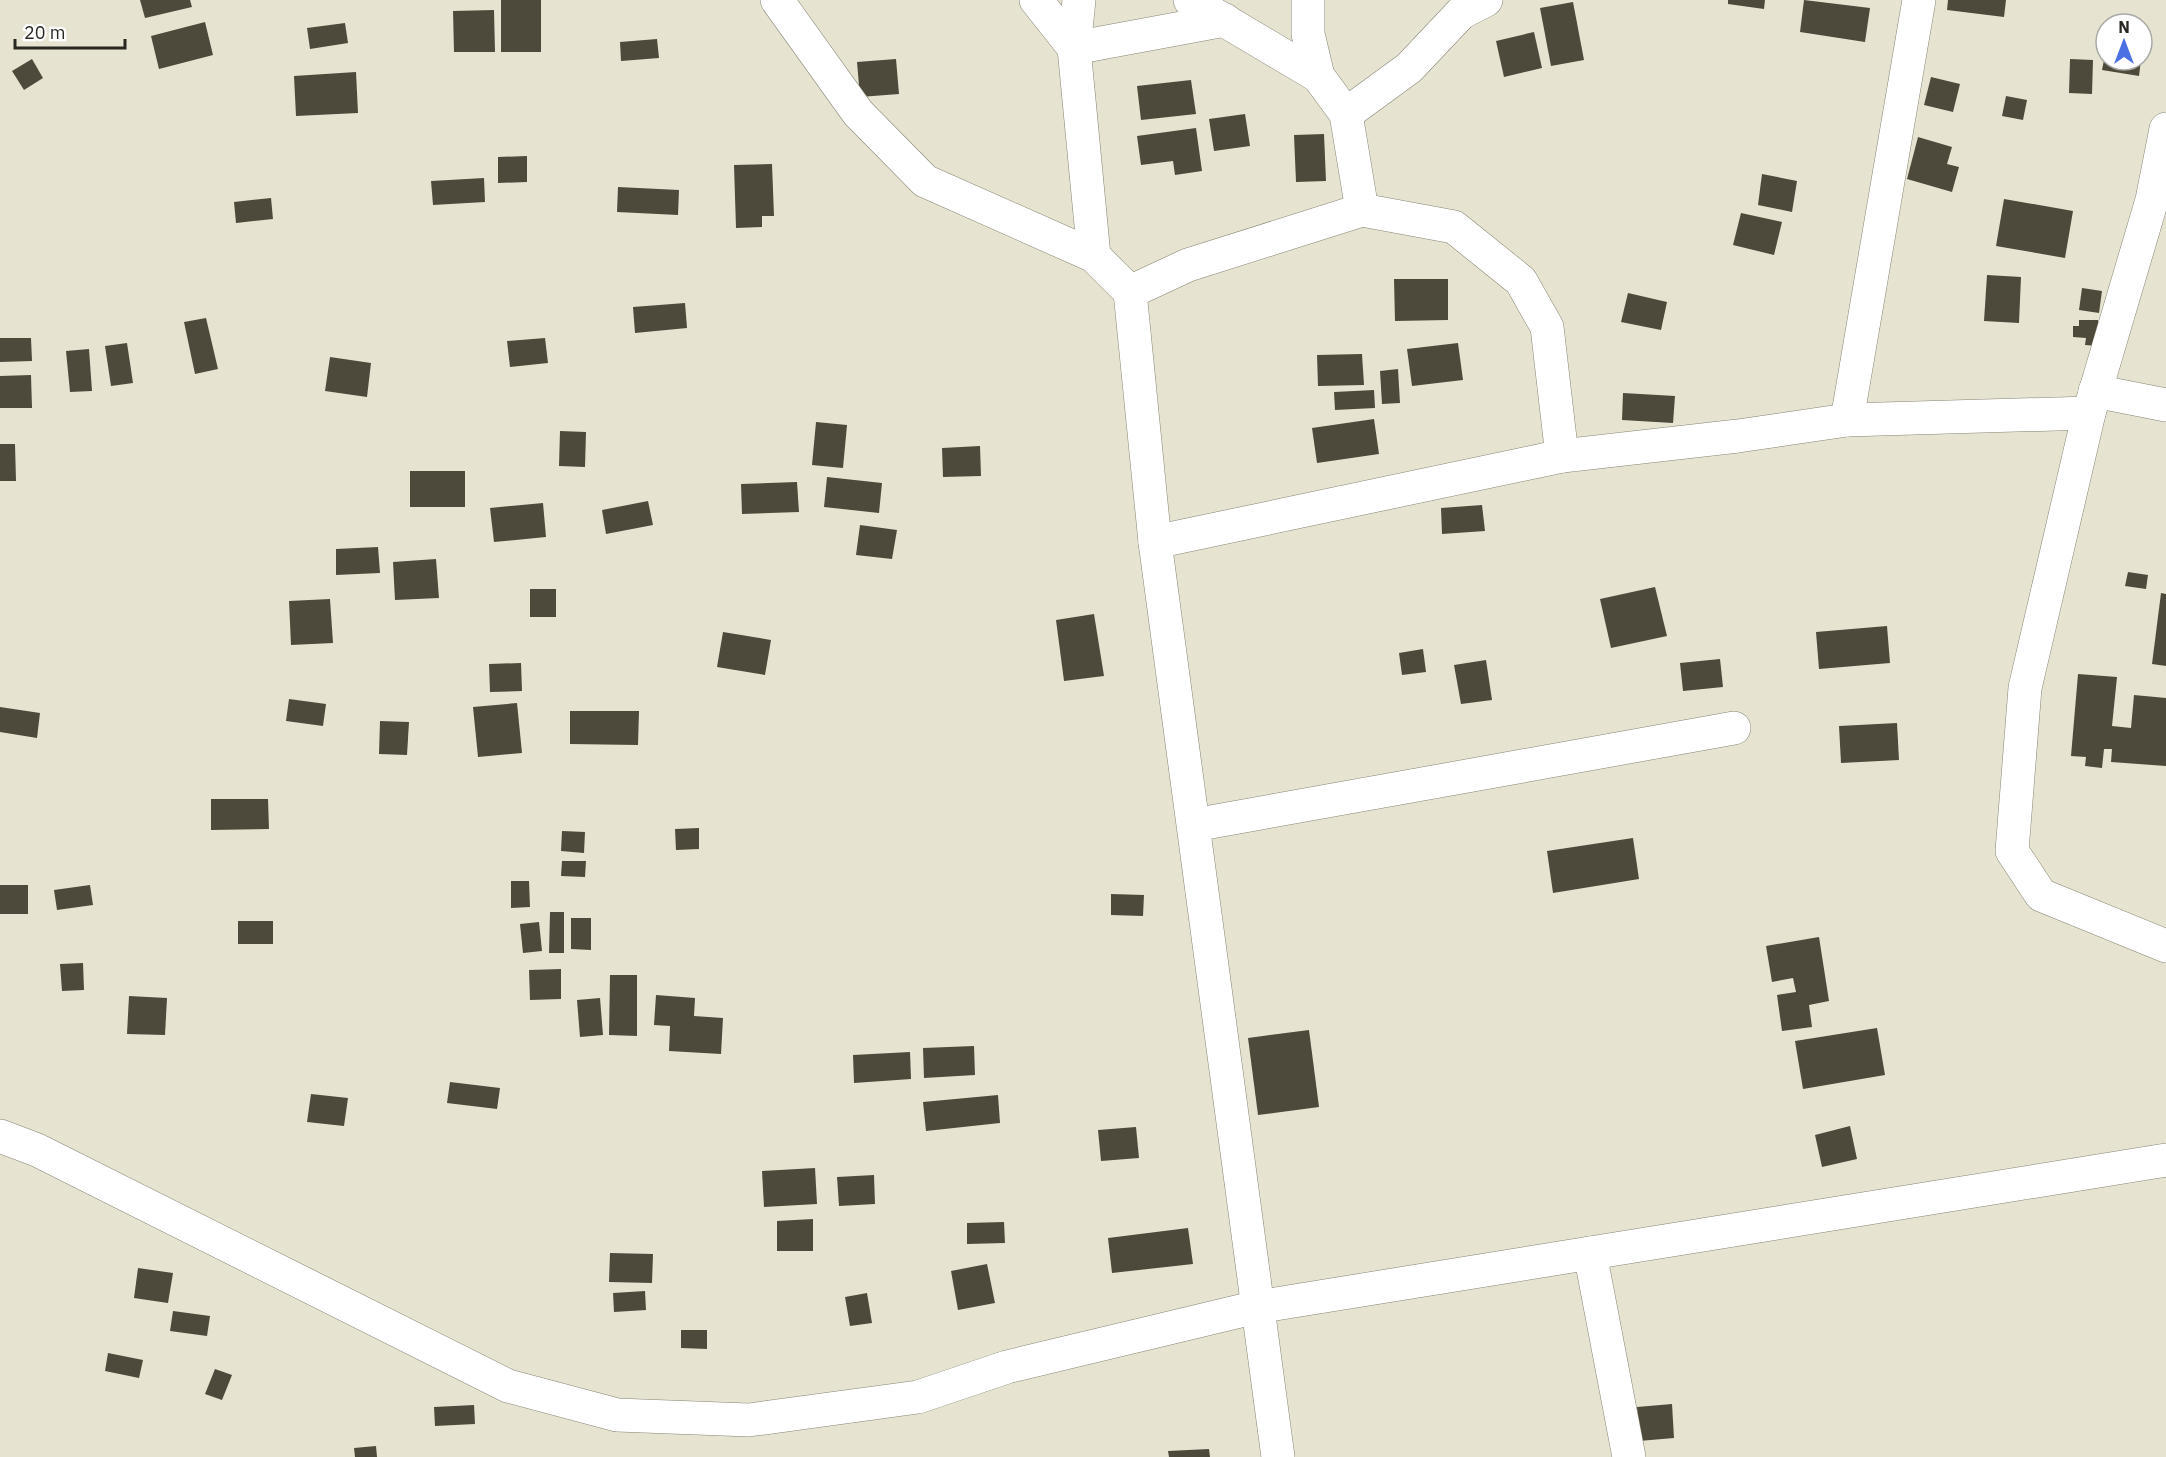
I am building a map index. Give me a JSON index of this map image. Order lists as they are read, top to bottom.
{
  "scale_bar": "20 m",
  "north": "top"
}
